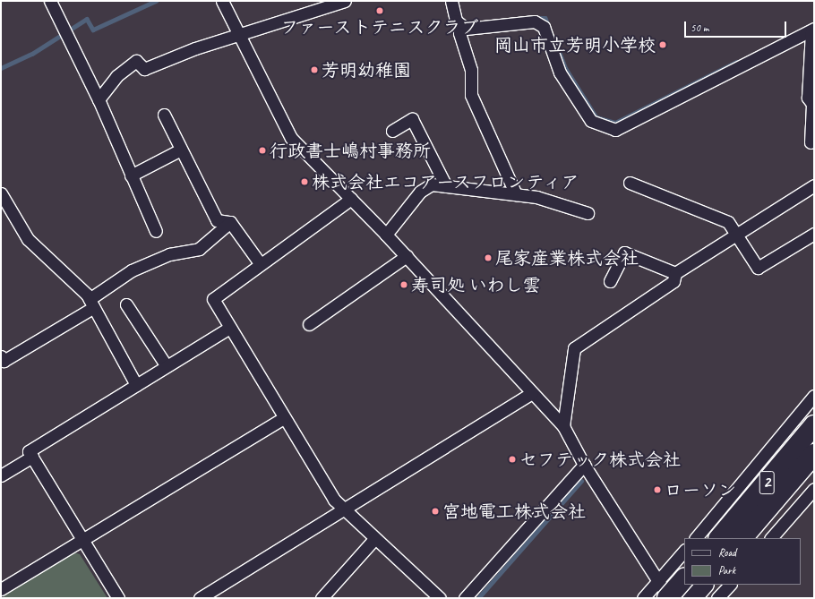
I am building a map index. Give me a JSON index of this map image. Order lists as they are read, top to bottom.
{
  "streets": {
    "highway": ["2"]
  },
  "places": [
    "ファーストテニスクラブ",
    "岡山市立芳明小学校",
    "芳明幼稚園",
    "行政書士嶋村事務所",
    "株式会社エコアースフロンティア",
    "尾家産業株式会社",
    "寿司処 いわし雲",
    "セフテック株式会社",
    "ローソン",
    "宮地電工株式会社"
  ],
  "legend": ["Road", "Park"],
  "scale_bar": "50 m"
}
